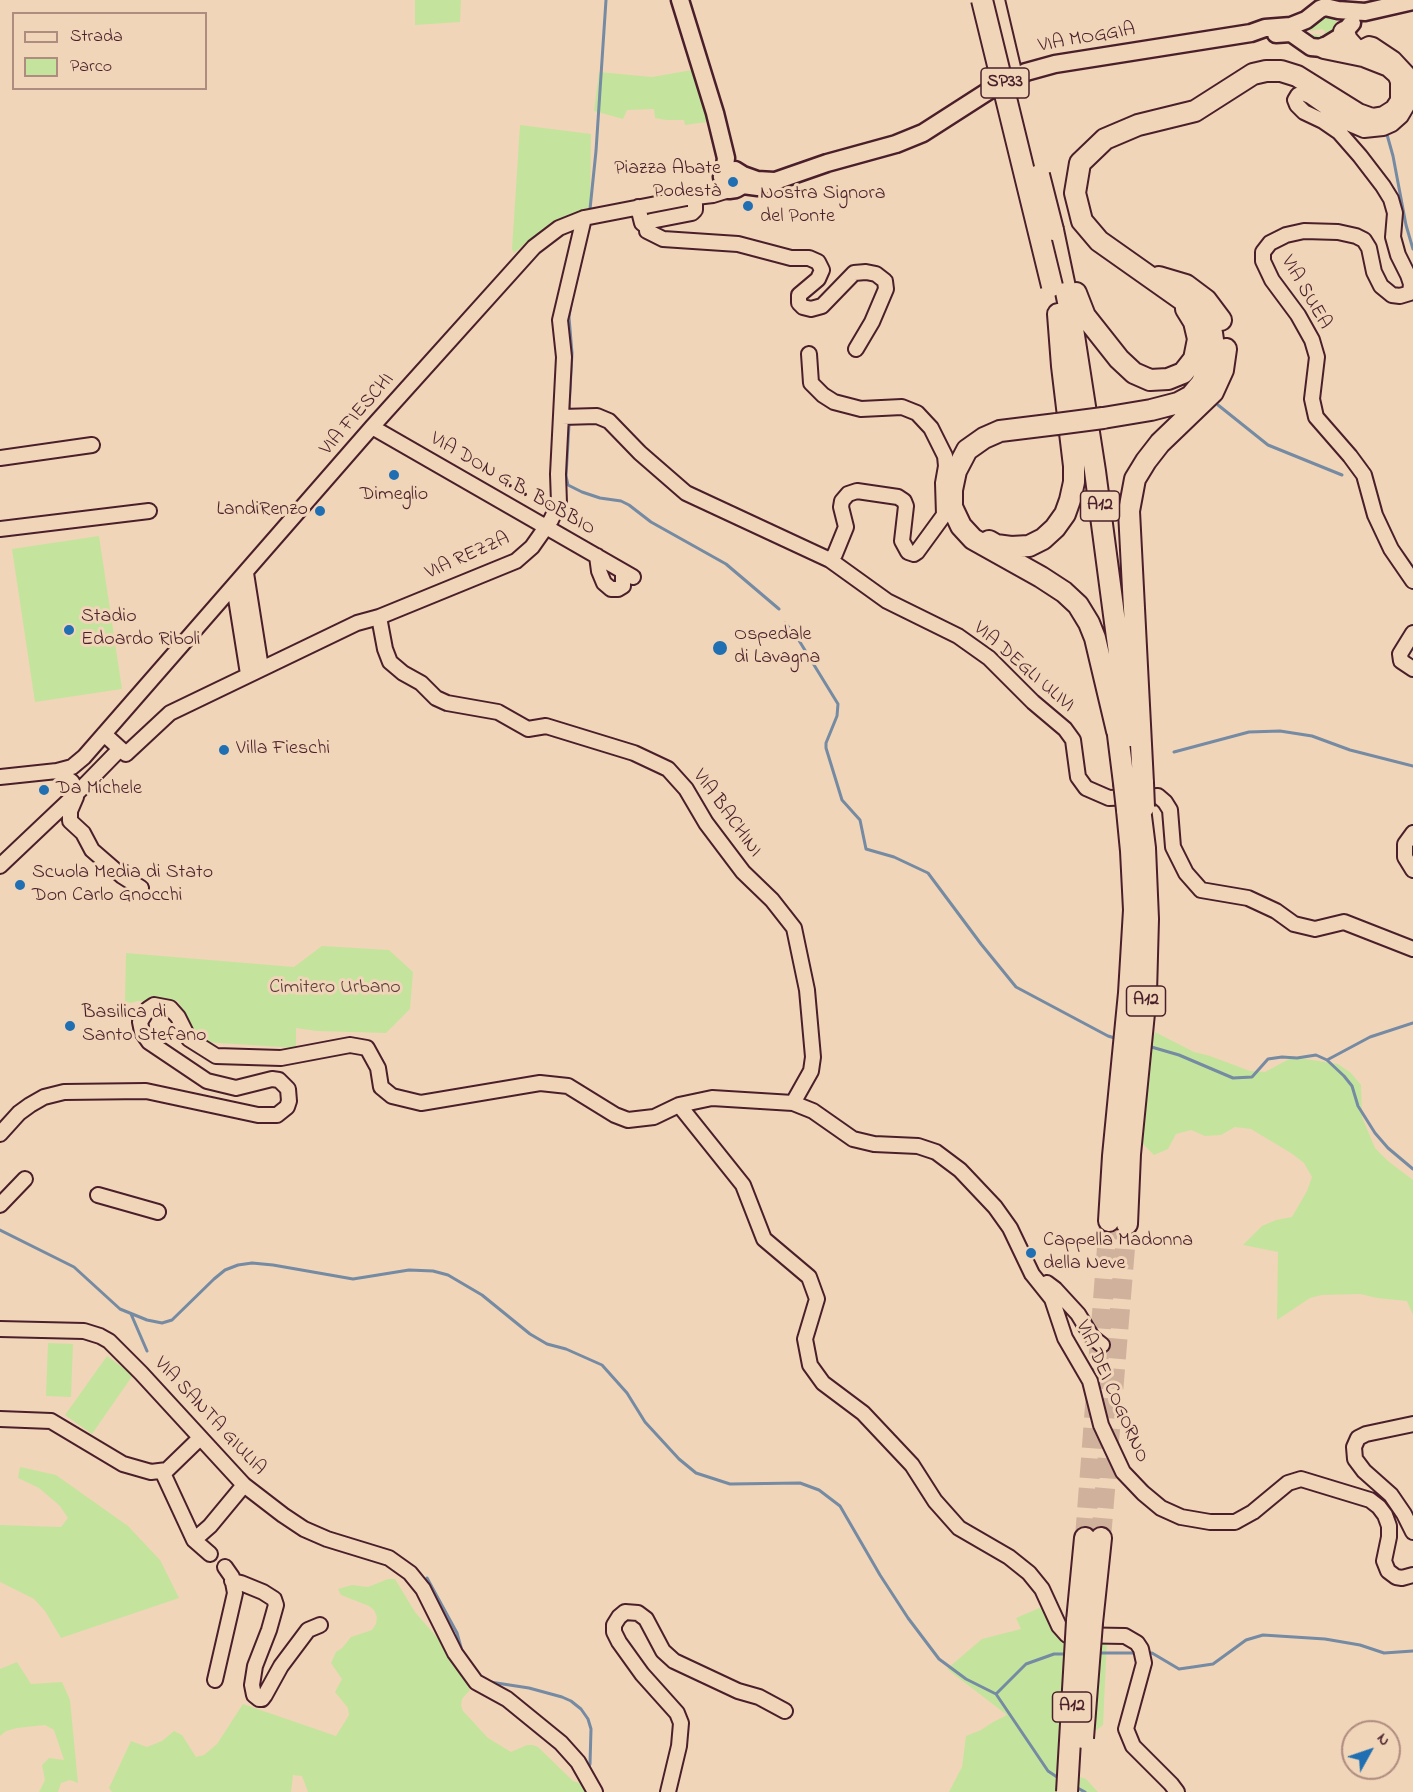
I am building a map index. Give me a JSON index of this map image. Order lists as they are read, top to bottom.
{
  "streets": {
    "highway": ["A12"],
    "main road": ["VIA MOGGIA", "SP33"],
    "street": [
      "VIA SUEA",
      "VIA FIESCHI",
      "VIA DON G.B. BOBBIO",
      "VIA REZZA",
      "VIA DEGLI ULIVI",
      "VIA BACHINI",
      "VIA DEI COGORNO",
      "VIA SANTA GIULIA"
    ]
  },
  "crossings": [
    ["VIA MOGGIA", "VIA FIESCHI"],
    ["VIA FIESCHI", "VIA DON G.B. BOBBIO"],
    ["VIA FIESCHI", "VIA REZZA"],
    ["VIA DON G.B. BOBBIO", "VIA REZZA"],
    ["VIA REZZA", "VIA DEGLI ULIVI"],
    ["VIA REZZA", "VIA BACHINI"],
    ["VIA BACHINI", "VIA DEI COGORNO"]
  ],
  "parks": ["Cimitero Urbano"],
  "places": [
    "Piazza Abate Podestà",
    "Nostra Signora del Ponte",
    "Dimeglio",
    "LandiRenzo",
    "Stadio Edoardo Riboli",
    "Ospedale di Lavagna",
    "Villa Fieschi",
    "Da Michele",
    "Scuola Media di Stato Don Carlo Gnocchi",
    "Basilica di Santo Stefano",
    "Cappella Madonna della Neve"
  ],
  "legend": ["Strada", "Parco"],
  "north": "top right"
}
